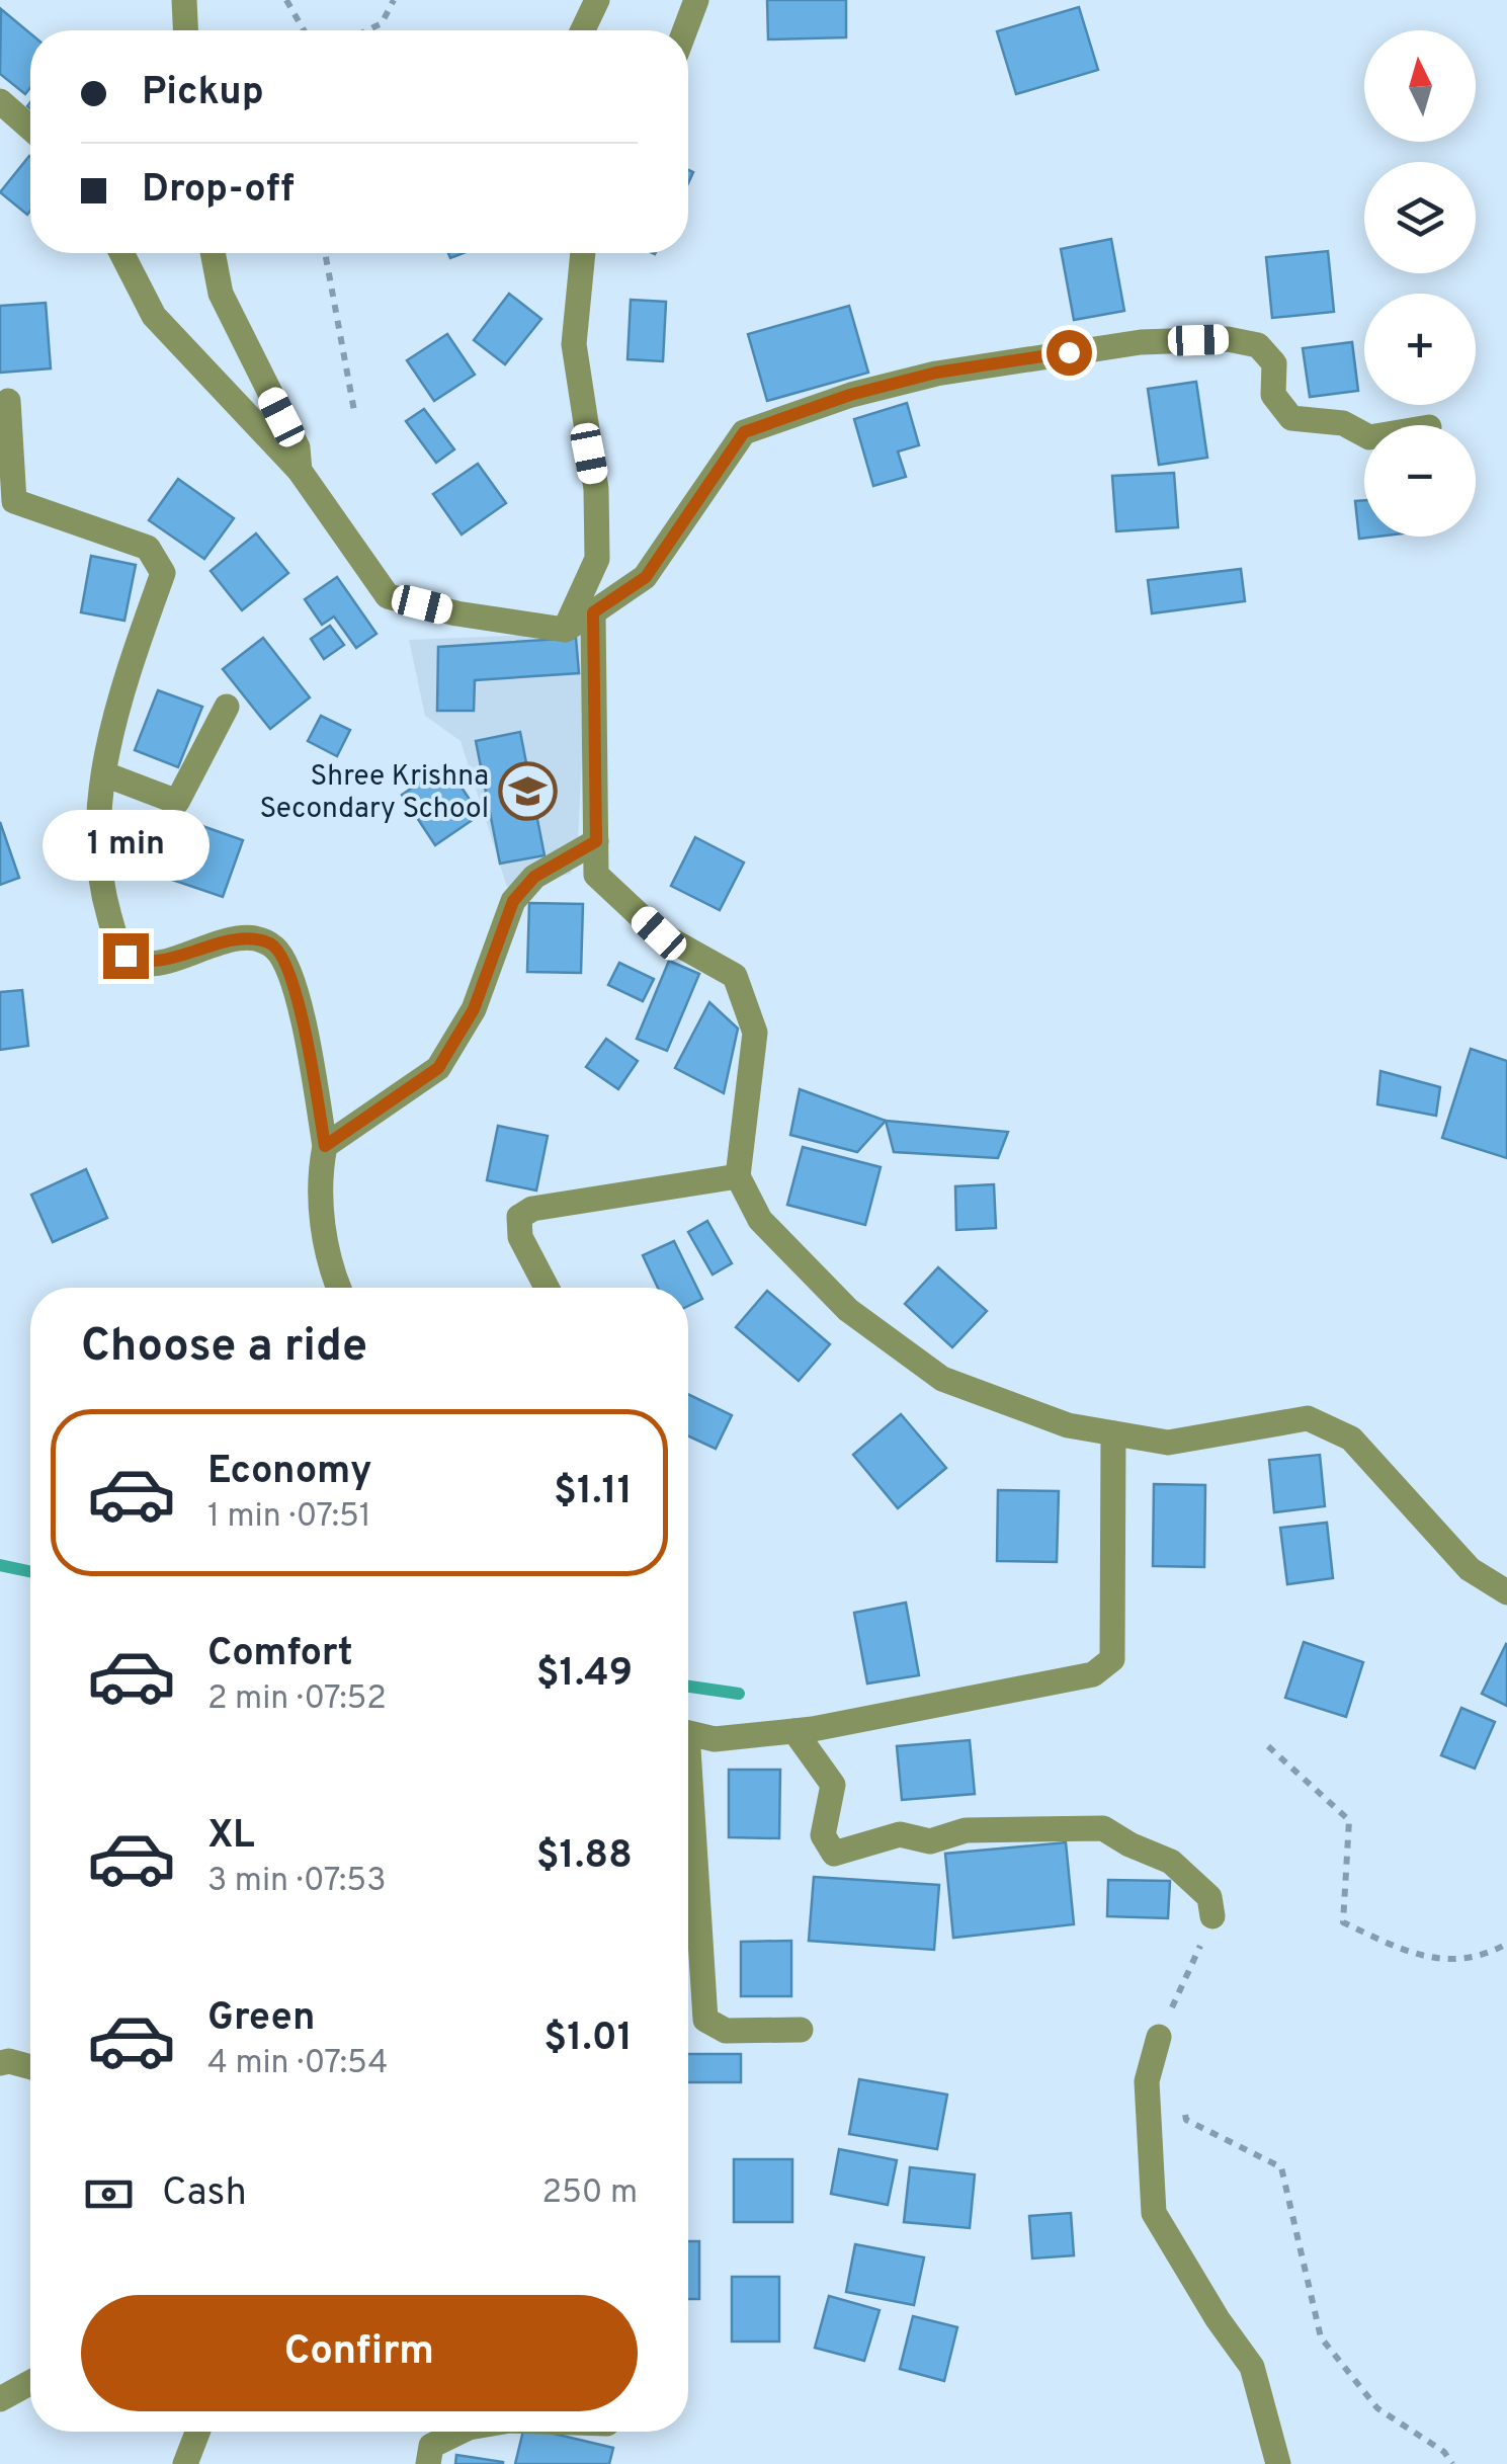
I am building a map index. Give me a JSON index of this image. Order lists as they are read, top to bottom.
{
  "places": {
    "school or university": ["Shree Krishna Secondary School"]
  },
  "north": "top",
  "page": {
    "map_buttons": ["+", "−"],
    "banner": ["Pickup", "Drop-off"],
    "bubble": "1 min",
    "heading": "Choose a ride",
    "list": [
      {
        "name": "Economy",
        "note": "1 min · 07:51",
        "value": "$1.11"
      },
      {
        "name": "Comfort",
        "note": "2 min · 07:52",
        "value": "$1.49"
      },
      {
        "name": "XL",
        "note": "3 min · 07:53",
        "value": "$1.88"
      },
      {
        "name": "Green",
        "note": "4 min · 07:54",
        "value": "$1.01"
      }
    ],
    "pay": ["Cash", "250 m"],
    "buttons": "Confirm"
  }
}
